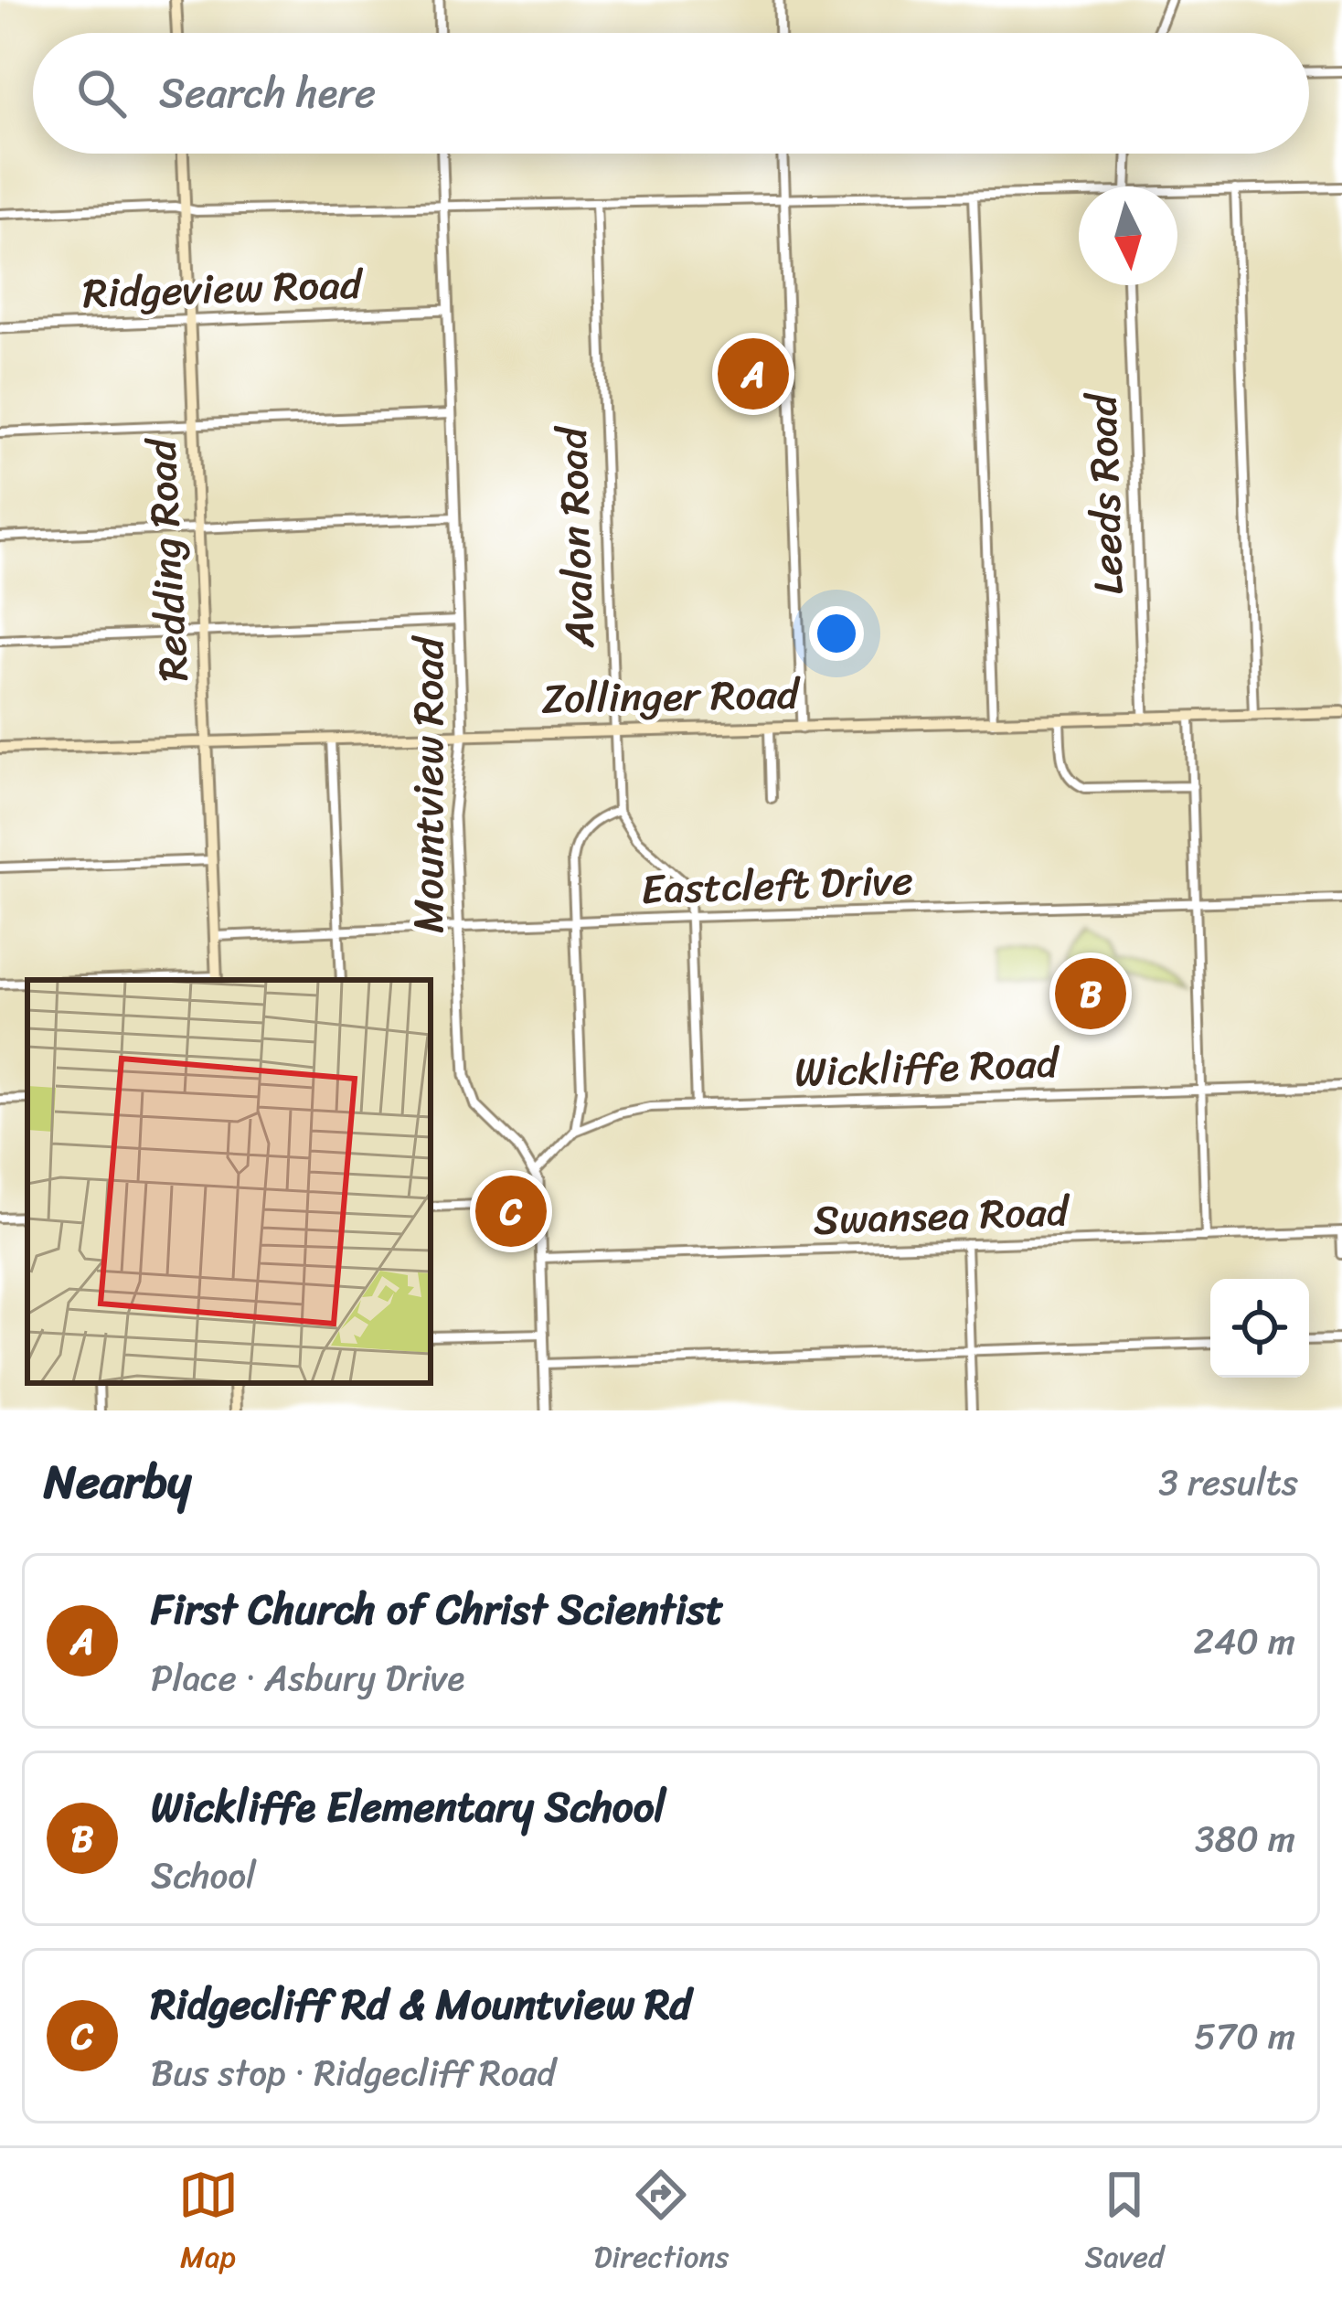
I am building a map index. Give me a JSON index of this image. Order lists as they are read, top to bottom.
{
  "streets": {
    "main road": ["Redding Road", "Zollinger Road"],
    "street": [
      "Ridgeview Road",
      "Leeds Road",
      "Avalon Road",
      "Mountview Road",
      "Eastcleft Drive",
      "Wickliffe Road",
      "Swansea Road"
    ]
  },
  "crossings": [
    ["Ridgeview Road", "Redding Road"],
    ["Ridgeview Road", "Mountview Road"],
    ["Leeds Road", "Zollinger Road"],
    ["Avalon Road", "Zollinger Road"],
    ["Redding Road", "Zollinger Road"],
    ["Redding Road", "Eastcleft Drive"],
    ["Zollinger Road", "Mountview Road"],
    ["Mountview Road", "Eastcleft Drive"],
    ["Mountview Road", "Wickliffe Road"]
  ],
  "north": "bottom",
  "page": {
    "search": "Search here",
    "pins": ["A", "B", "C"],
    "heading": ["Nearby", "3 results"],
    "list": [
      {
        "mark": "A",
        "name": "First Church of Christ Scientist",
        "note": "Place · Asbury Drive",
        "value": "240 m"
      },
      {
        "mark": "B",
        "name": "Wickliffe Elementary School",
        "note": "School",
        "value": "380 m"
      },
      {
        "mark": "C",
        "name": "Ridgecliff Rd & Mountview Rd",
        "note": "Bus stop · Ridgecliff Road",
        "value": "570 m"
      }
    ],
    "nav": ["Map", "Directions", "Saved"]
  }
}
